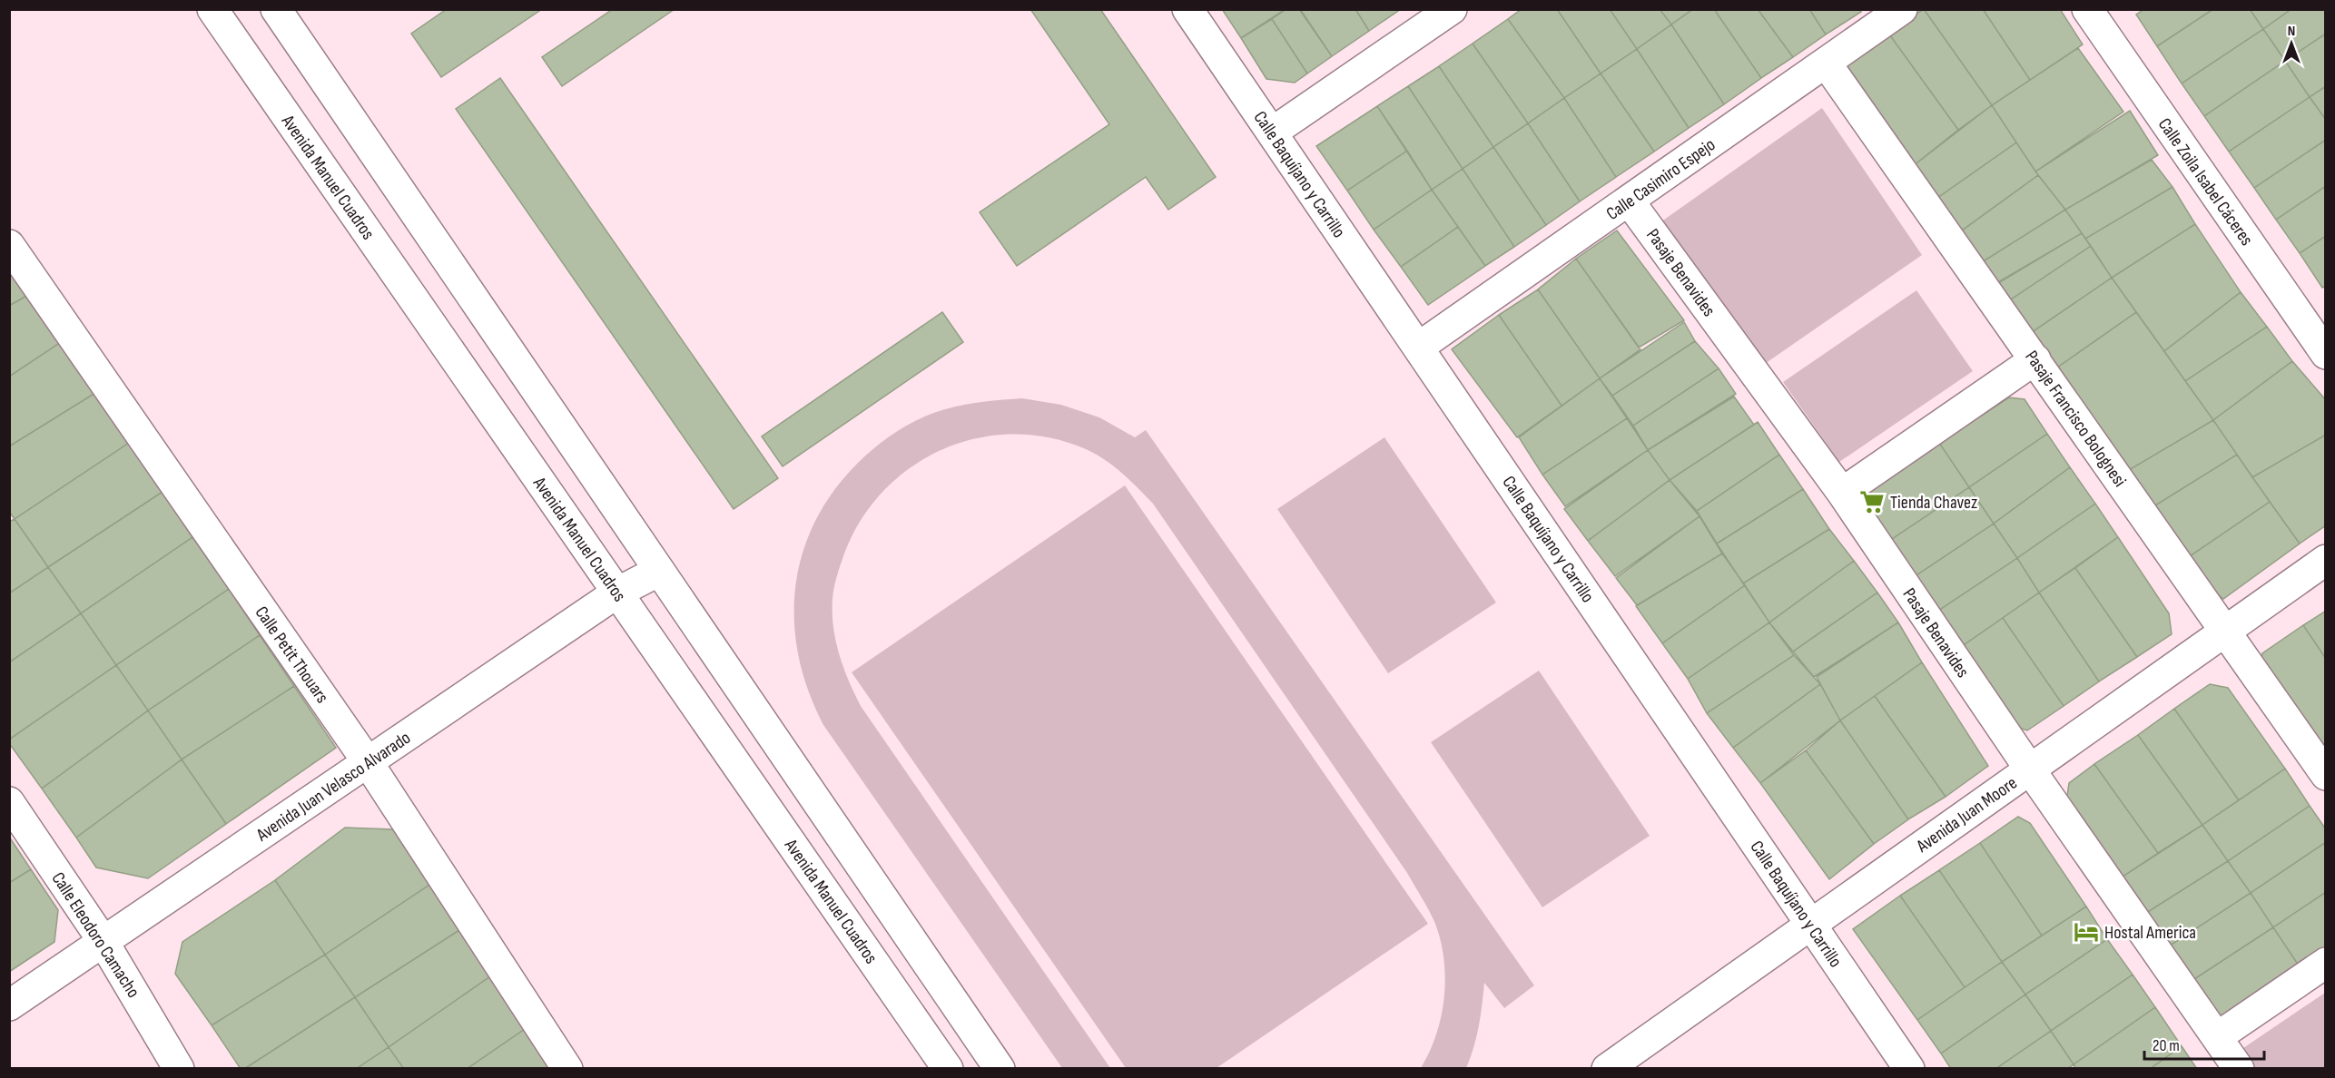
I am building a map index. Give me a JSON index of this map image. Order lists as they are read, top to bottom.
{
  "streets": {
    "street": [
      "Calle Baquíjano y Carrillo",
      "Avenida Manuel Cuadros",
      "Calle Casimiro Espejo",
      "Calle Zoila Isabel Cáceres",
      "Pasaje Benavides",
      "Pasaje Francisco Bolognesi",
      "Calle Petit Thouars",
      "Avenida Juan Velasco Alvarado",
      "Avenida Juan Moore",
      "Calle Eleodoro Camacho"
    ]
  },
  "crossings": [
    ["Calle Baquíjano y Carrillo", "Calle Casimiro Espejo"],
    ["Calle Baquíjano y Carrillo", "Avenida Juan Moore"],
    ["Avenida Manuel Cuadros", "Avenida Juan Velasco Alvarado"],
    ["Calle Casimiro Espejo", "Pasaje Benavides"],
    ["Calle Casimiro Espejo", "Pasaje Francisco Bolognesi"],
    ["Pasaje Benavides", "Avenida Juan Moore"],
    ["Pasaje Francisco Bolognesi", "Avenida Juan Moore"],
    ["Calle Petit Thouars", "Avenida Juan Velasco Alvarado"],
    ["Avenida Juan Velasco Alvarado", "Calle Eleodoro Camacho"]
  ],
  "places": {
    "supermarket": ["Tienda Chavez"],
    "hotel": ["Hostal America"]
  },
  "scale_bar": "20 m",
  "north": "top"
}
